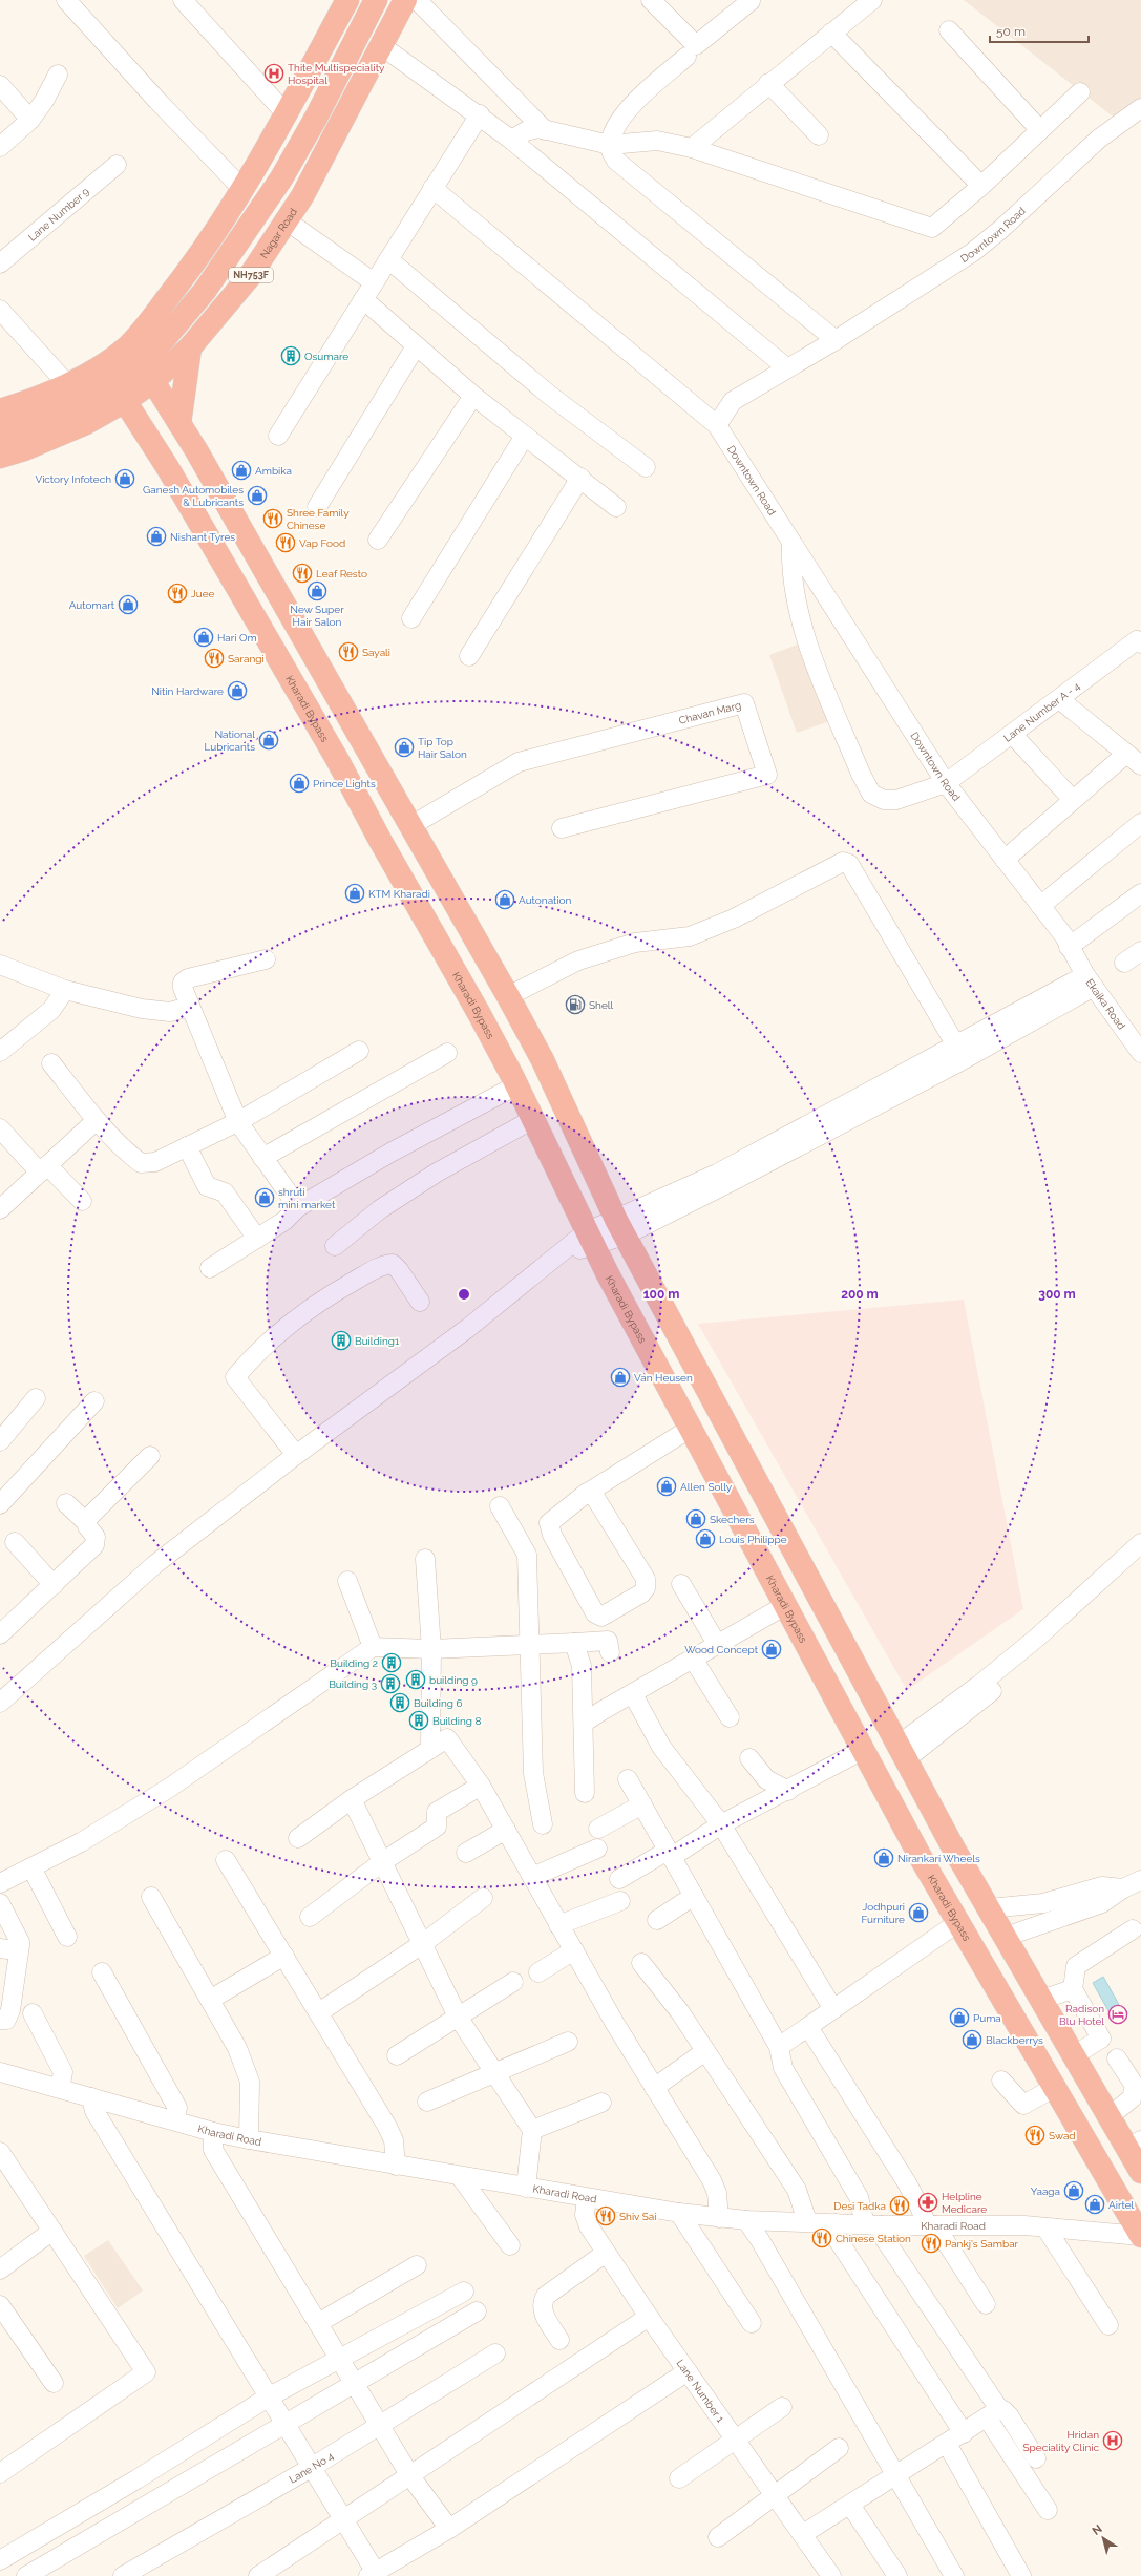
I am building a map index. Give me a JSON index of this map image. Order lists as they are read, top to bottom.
{
  "streets": {
    "highway": ["Nagar Road", "NH753F", "Kharadi Bypass"],
    "street": [
      "Lane Number 9",
      "Downtown Road",
      "Lane Number A - 4",
      "Chavan Marg",
      "Ekaika Road",
      "Kharadi Road",
      "Lane Number 1",
      "Lane No 4"
    ]
  },
  "crossings": [
    ["Nagar Road", "Kharadi Bypass"],
    ["Downtown Road", "Lane Number A - 4"],
    ["Downtown Road", "Ekaika Road"],
    ["Kharadi Bypass", "Kharadi Road"],
    ["Kharadi Road", "Lane Number 1"]
  ],
  "places": {
    "hospital": ["Thite Multispeciality Hospital", "Hridan Speciality Clinic"],
    "building": [
      "Osumare",
      "Building1",
      "Building 2",
      "building 9",
      "Building 3",
      "Building 6",
      "Building 8"
    ],
    "shop": [
      "Ambika",
      "Victory Infotech",
      "Ganesh Automobiles & Lubricants",
      "Nishant Tyres",
      "New Super Hair Salon",
      "Automart",
      "Hari Om",
      "Nitin Hardware",
      "National Lubricants",
      "Tip Top Hair Salon",
      "Prince Lights",
      "KTM Kharadi",
      "Autonation",
      "shruti mini market",
      "Van Heusen",
      "Allen Solly",
      "Skechers",
      "Louis Philippe",
      "Wood Concept",
      "Nirankari Wheels",
      "Jodhpuri Furniture",
      "Puma",
      "Blackberrys",
      "Yaaga",
      "Airtel"
    ],
    "restaurant": [
      "Shree Family Chinese",
      "Vap Food",
      "Leaf Resto",
      "Juee",
      "Sayali",
      "Sarangi",
      "Swad",
      "Desi Tadka",
      "Shiv Sai",
      "Chinese Station",
      "Pankj's Sambar"
    ],
    "fuel station": ["Shell"],
    "hotel": ["Radison Blu Hotel"],
    "pharmacy": ["Helpline Medicare"]
  },
  "scale_bar": "50 m",
  "north": "top left",
  "rings": ["100 m", "200 m", "300 m"]
}
